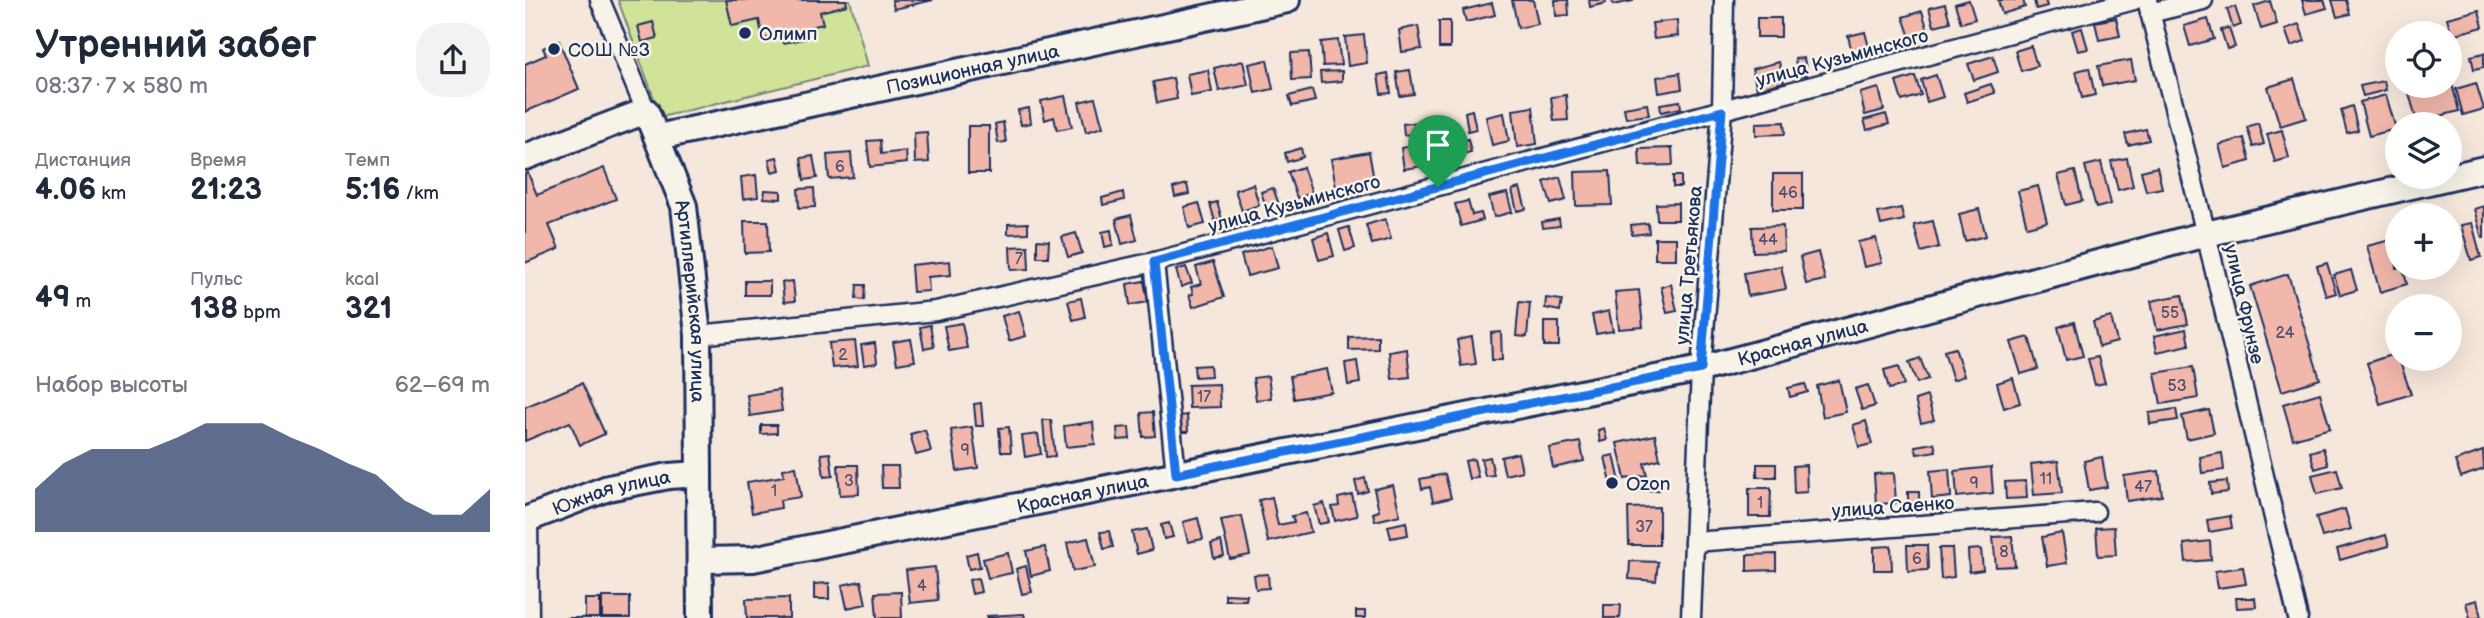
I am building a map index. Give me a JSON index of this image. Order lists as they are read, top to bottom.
{
  "streets": {
    "main road": [
      "Позиционная улица",
      "Артиллерийская улица",
      "Красная улица",
      "Южная улица"
    ],
    "street": [
      "улица Кузьминского",
      "улица Третьякова",
      "улица Фрунзе",
      "улица Саенко"
    ]
  },
  "crossings": [
    ["улица Кузьминского", "улица Третьякова"],
    ["улица Кузьминского", "Артиллерийская улица"],
    ["Позиционная улица", "Артиллерийская улица"],
    ["улица Третьякова", "Красная улица"],
    ["улица Третьякова", "улица Саенко"],
    ["Артиллерийская улица", "Красная улица"],
    ["Артиллерийская улица", "Южная улица"],
    ["улица Фрунзе", "Красная улица"]
  ],
  "places": ["Олимп", "СОШ №3", "Ozon"],
  "house_numbers": [
    "6",
    "46",
    "44",
    "7",
    "55",
    "24",
    "2",
    "53",
    "17",
    "9",
    "11",
    "3",
    "9",
    "47",
    "1",
    "1",
    "37",
    "8",
    "6",
    "4"
  ],
  "page": {
    "heading": ["Утренний забег", "08:37 · 7 × 580 m"],
    "map_buttons": ["+", "−"],
    "stats": [
      ["Дистанция", "4.06 km"],
      ["Время", "21:23"],
      ["Темп", "5:16 /km"],
      ["49 m"],
      ["Пульс", "138 bpm"],
      ["kcal", "321"]
    ],
    "chart": ["Набор высоты", "62–69 m"]
  }
}
